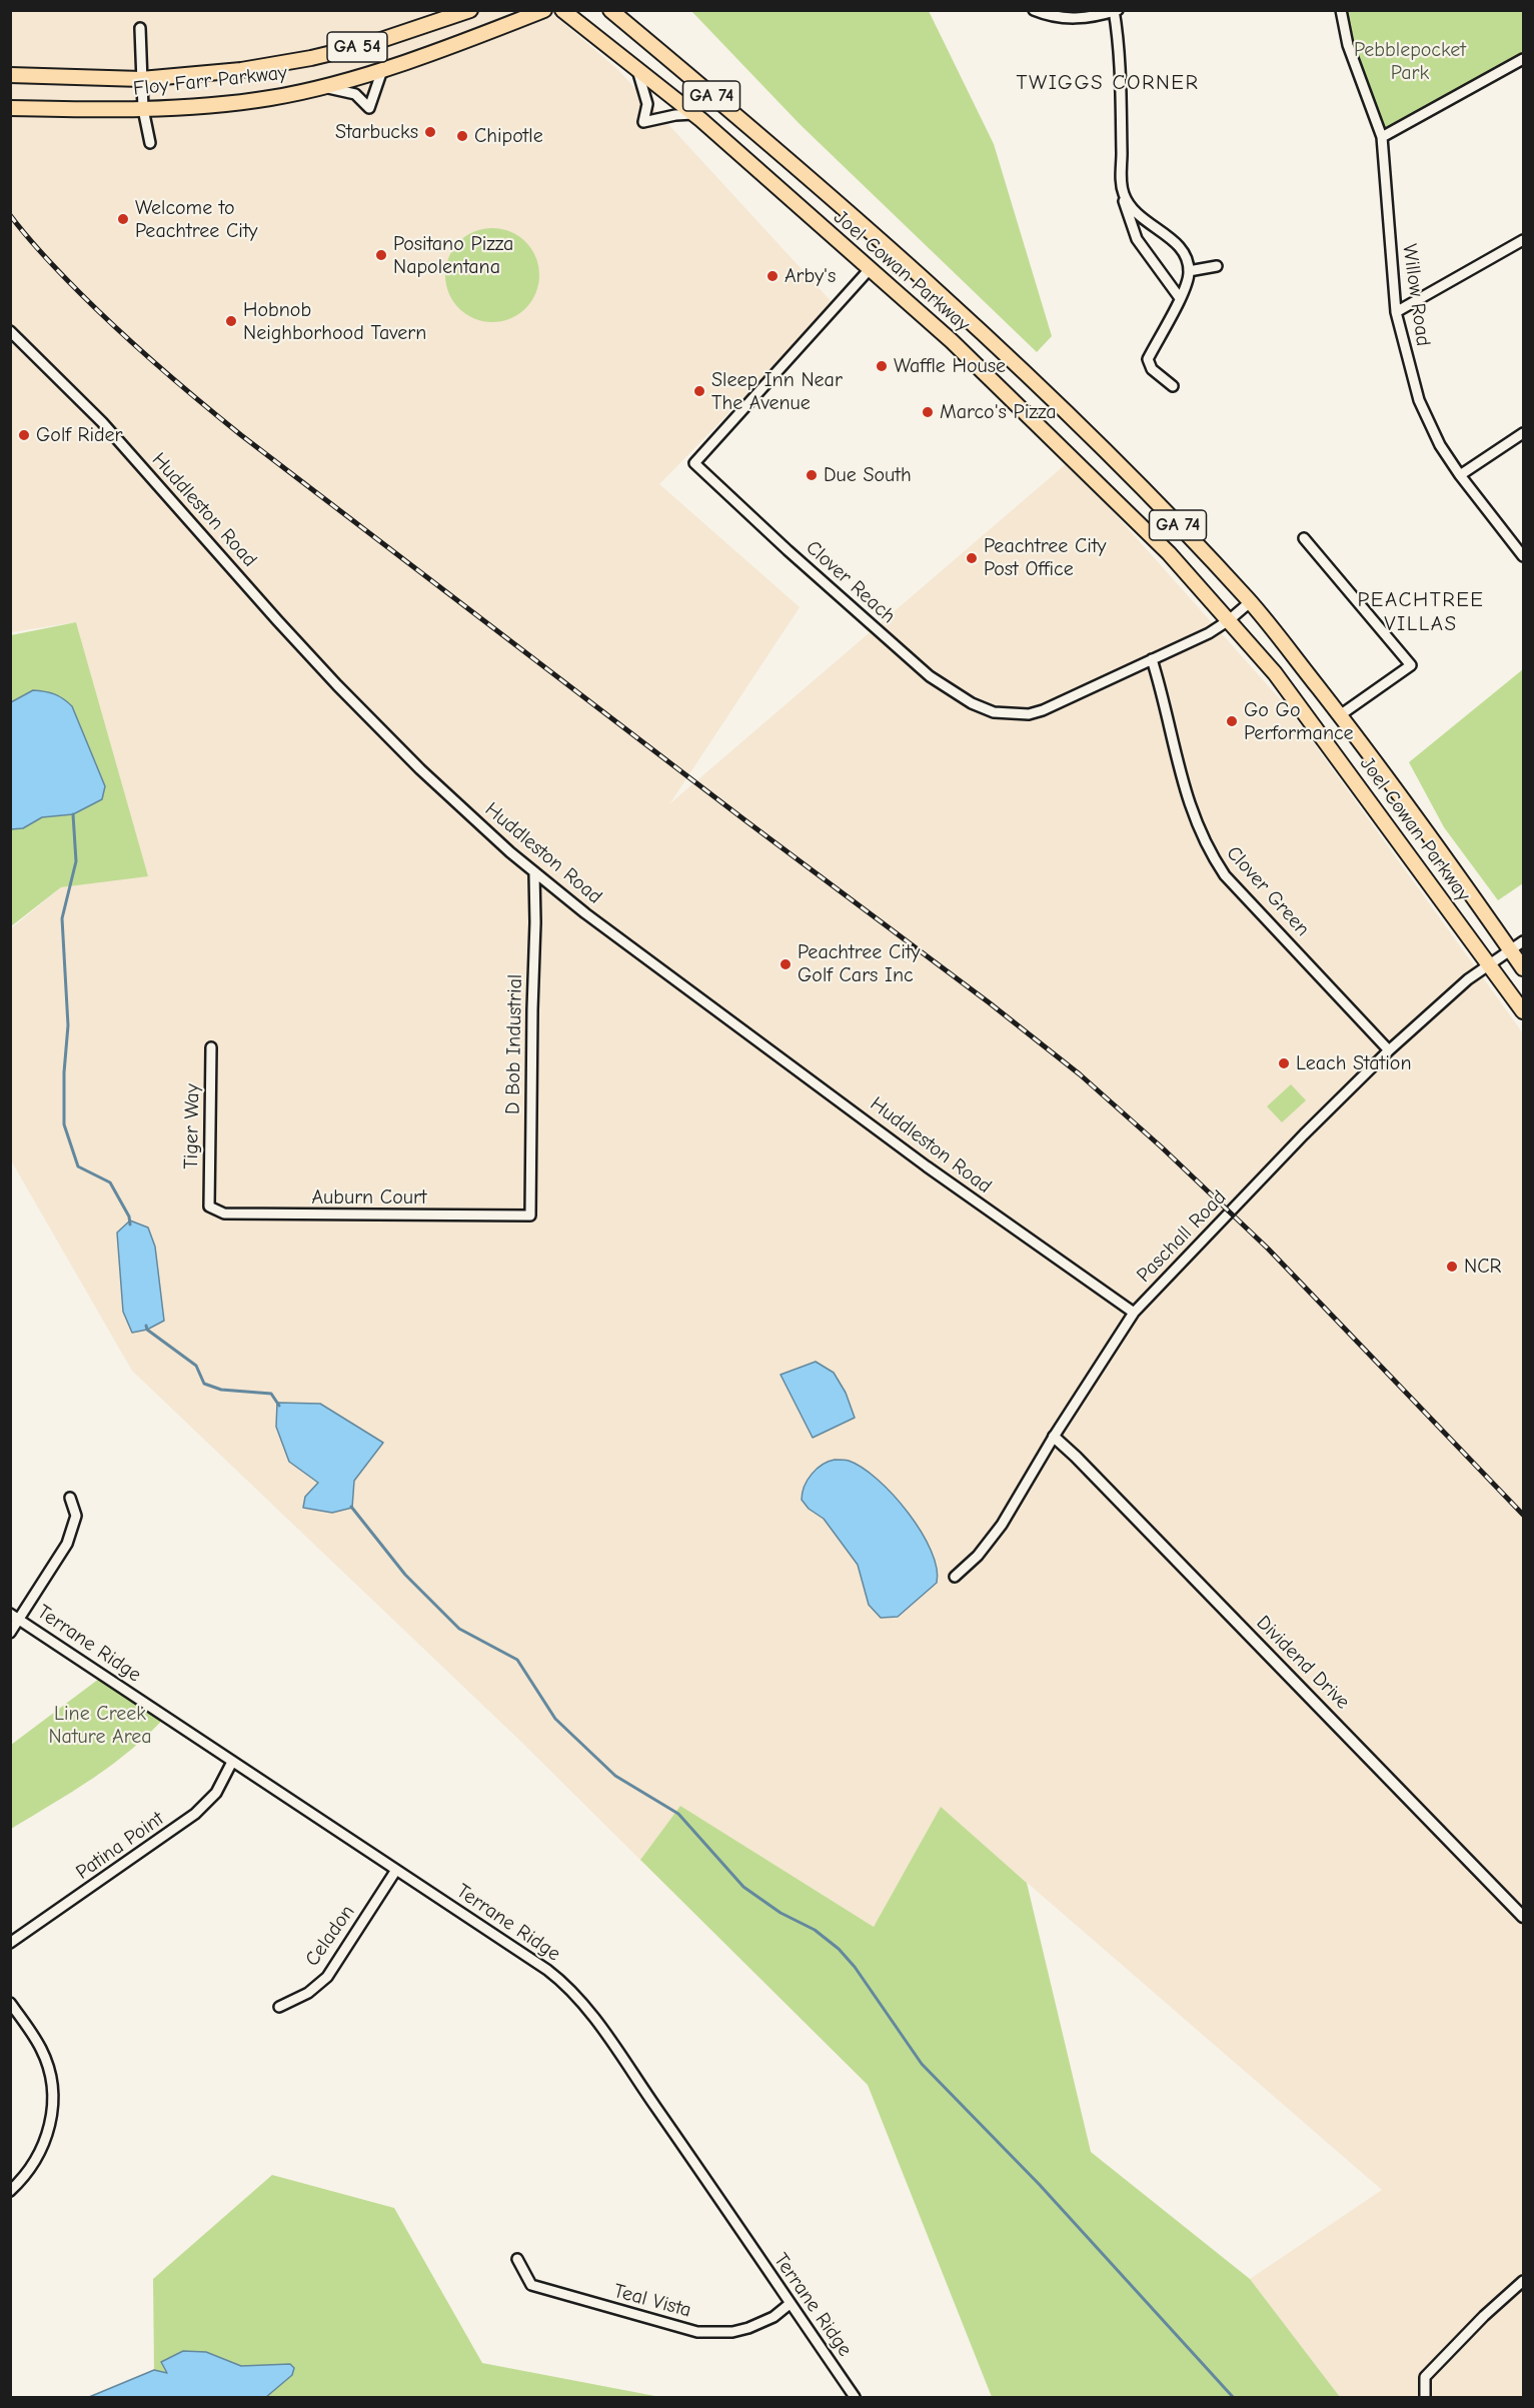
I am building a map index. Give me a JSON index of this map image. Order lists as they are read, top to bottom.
{
  "streets": {
    "main road": [
      "GA 54",
      "Floy Farr Parkway",
      "GA 74",
      "Joel Cowan Parkway"
    ],
    "street": [
      "Willow Road",
      "Huddleston Road",
      "Clover Reach",
      "Clover Green",
      "D Bob Industrial",
      "Tiger Way",
      "Auburn Court",
      "Paschall Road",
      "Terrane Ridge",
      "Dividend Drive",
      "Patina Point",
      "Celadon",
      "Teal Vista"
    ]
  },
  "crossings": [
    ["Joel Cowan Parkway", "Clover Reach"],
    ["Joel Cowan Parkway", "Paschall Road"],
    ["Huddleston Road", "D Bob Industrial"],
    ["Huddleston Road", "Paschall Road"],
    ["Clover Reach", "Clover Green"],
    ["Clover Green", "Paschall Road"],
    ["D Bob Industrial", "Auburn Court"],
    ["Tiger Way", "Auburn Court"],
    ["Paschall Road", "Dividend Drive"],
    ["Terrane Ridge", "Patina Point"],
    ["Terrane Ridge", "Celadon"],
    ["Terrane Ridge", "Teal Vista"]
  ],
  "districts": ["TWIGGS CORNER", "PEACHTREE VILLAS"],
  "parks": ["Pebblepocket Park", "Line Creek Nature Area"],
  "places": [
    "Starbucks",
    "Chipotle",
    "Welcome to Peachtree City",
    "Positano Pizza Napolentana",
    "Arby's",
    "Hobnob Neighborhood Tavern",
    "Waffle House",
    "Sleep Inn Near The Avenue",
    "Marco's Pizza",
    "Golf Rider",
    "Due South",
    "Peachtree City Post Office",
    "Go Go Performance",
    "Peachtree City Golf Cars Inc",
    "Leach Station",
    "NCR"
  ]
}
